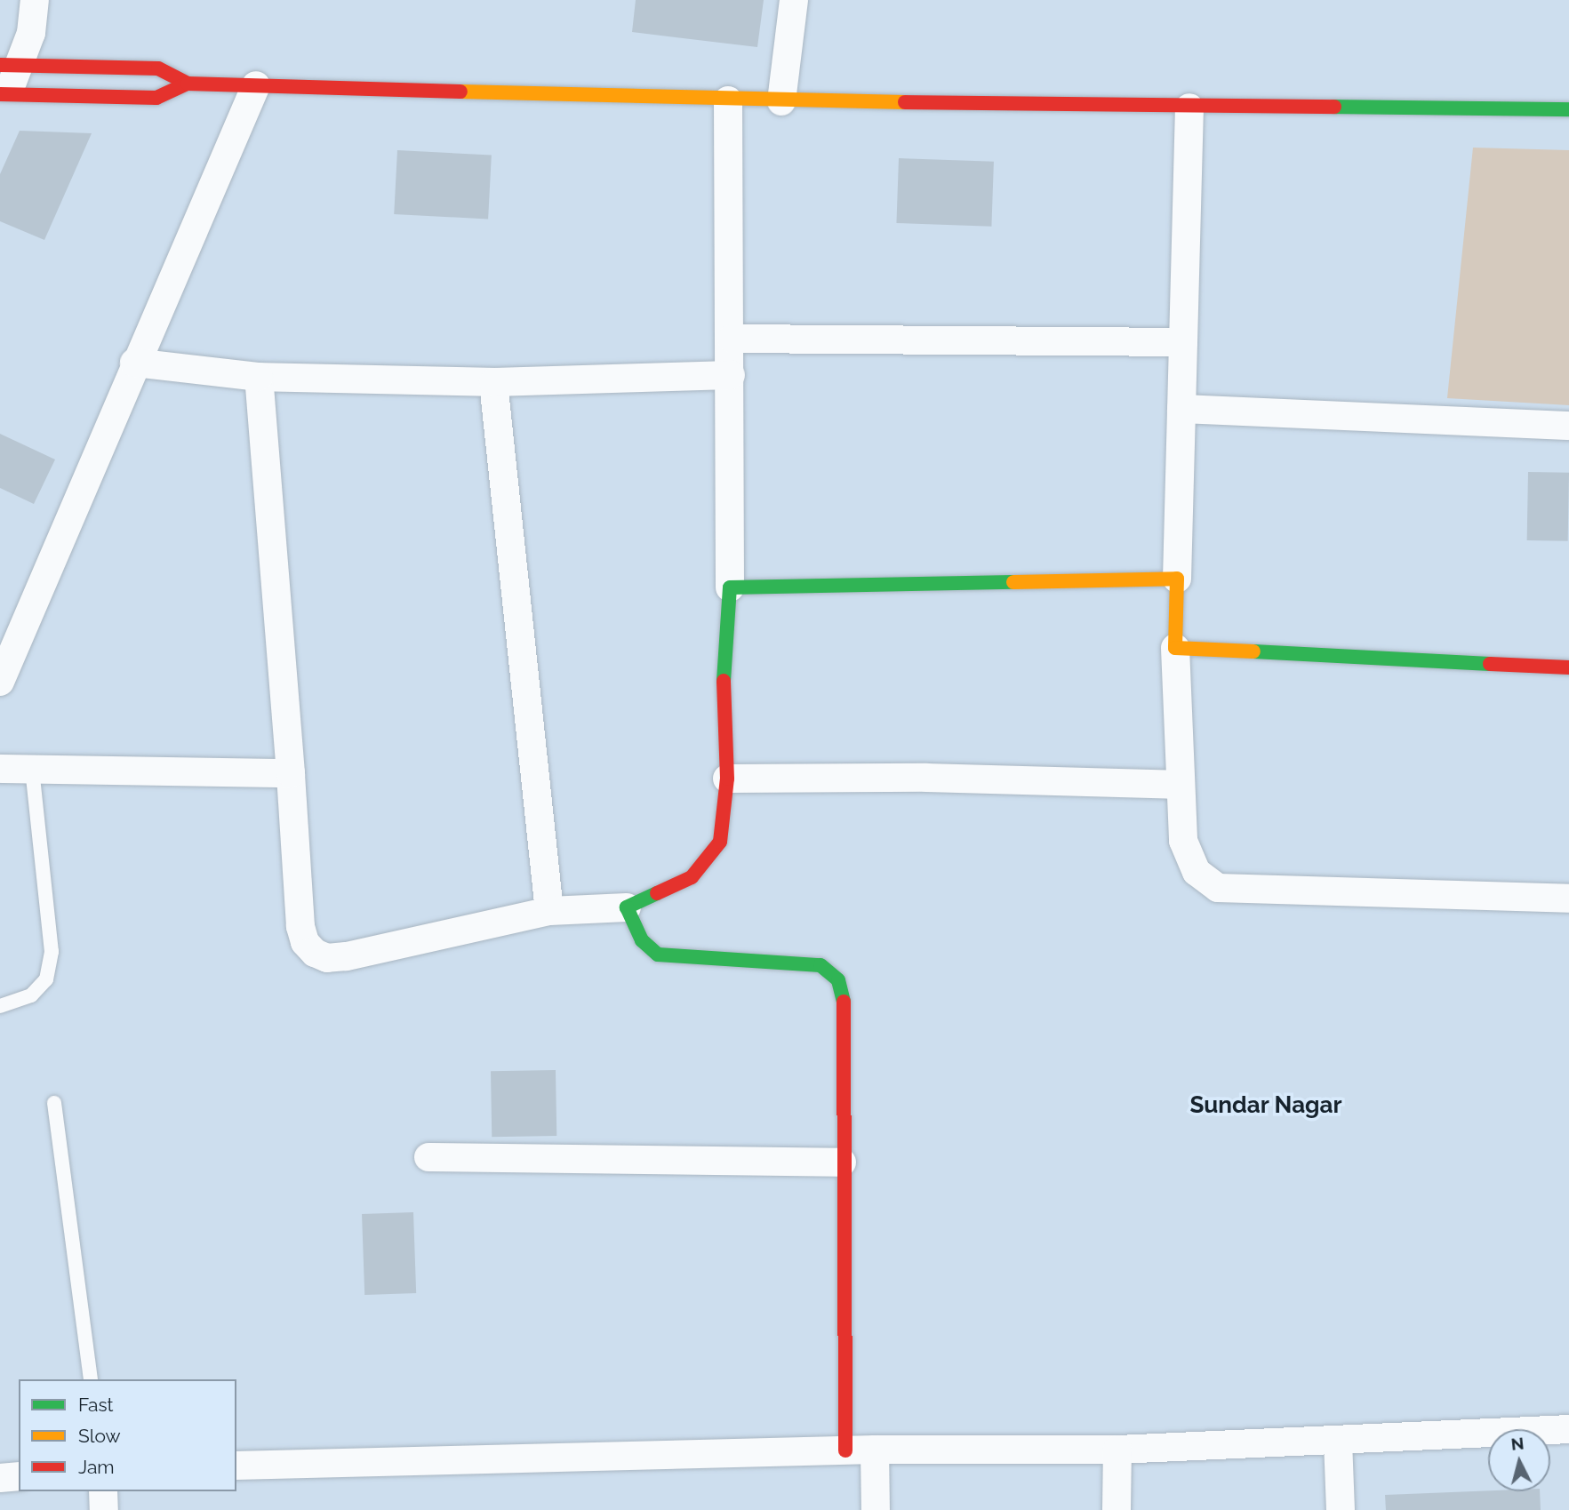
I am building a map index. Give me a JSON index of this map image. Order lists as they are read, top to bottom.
{
  "districts": ["Sundar Nagar"],
  "legend": ["Fast", "Slow", "Jam"],
  "north": "top"
}
